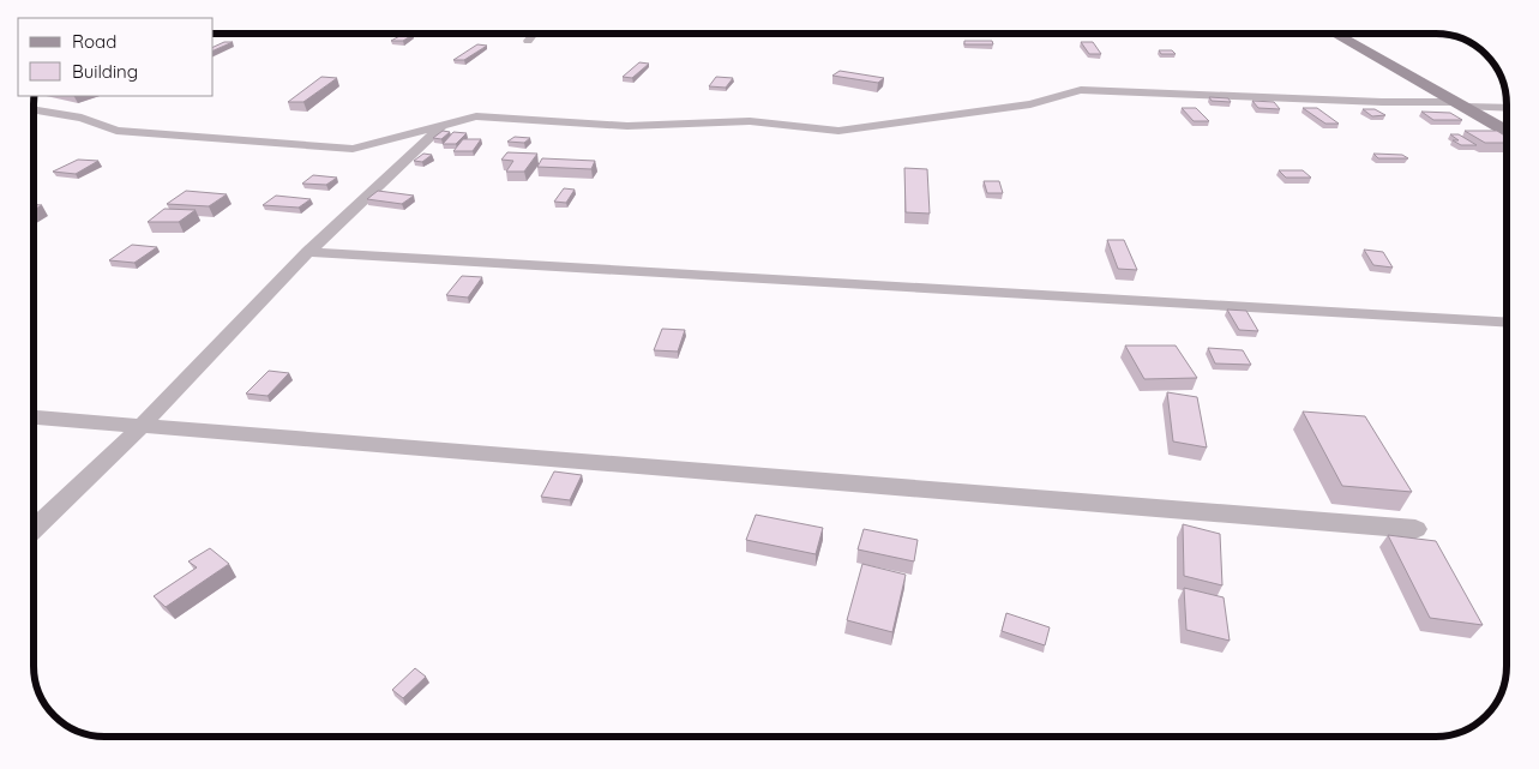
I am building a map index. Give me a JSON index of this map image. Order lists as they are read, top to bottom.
{
  "legend": ["Road", "Building"]
}
